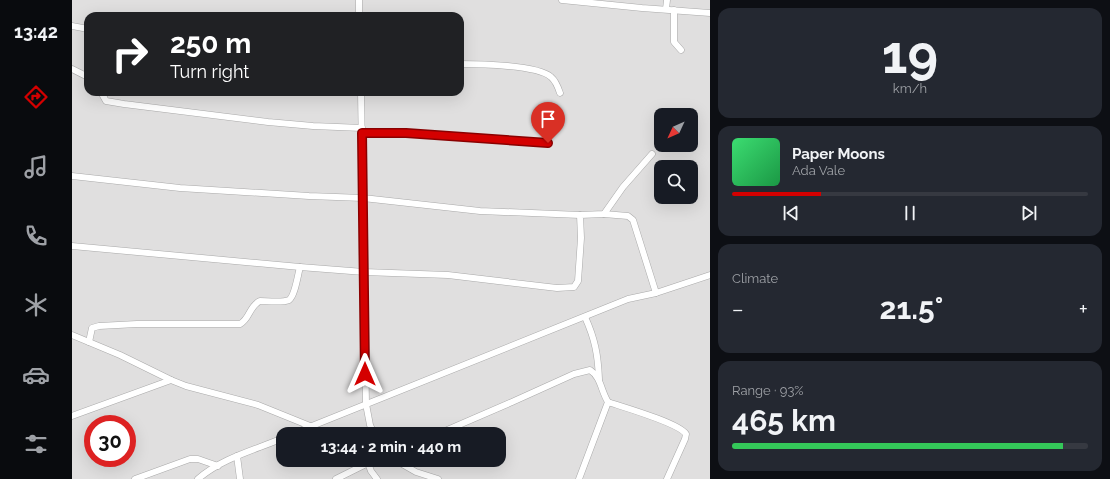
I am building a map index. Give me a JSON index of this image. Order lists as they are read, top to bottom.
{
  "north": "bottom left",
  "page": {
    "tabs": "13:42",
    "tile": [
      ["19", "km/h"],
      "Climate",
      ["Range · 93%", "465 km"]
    ],
    "turn": ["250 m", "Turn right"],
    "song": ["Paper Moons", "Ada Vale"],
    "heat": ["−", "21.5°", "+"],
    "limit": "30",
    "trip": "13:44 · 2 min · 440 m"
  }
}
